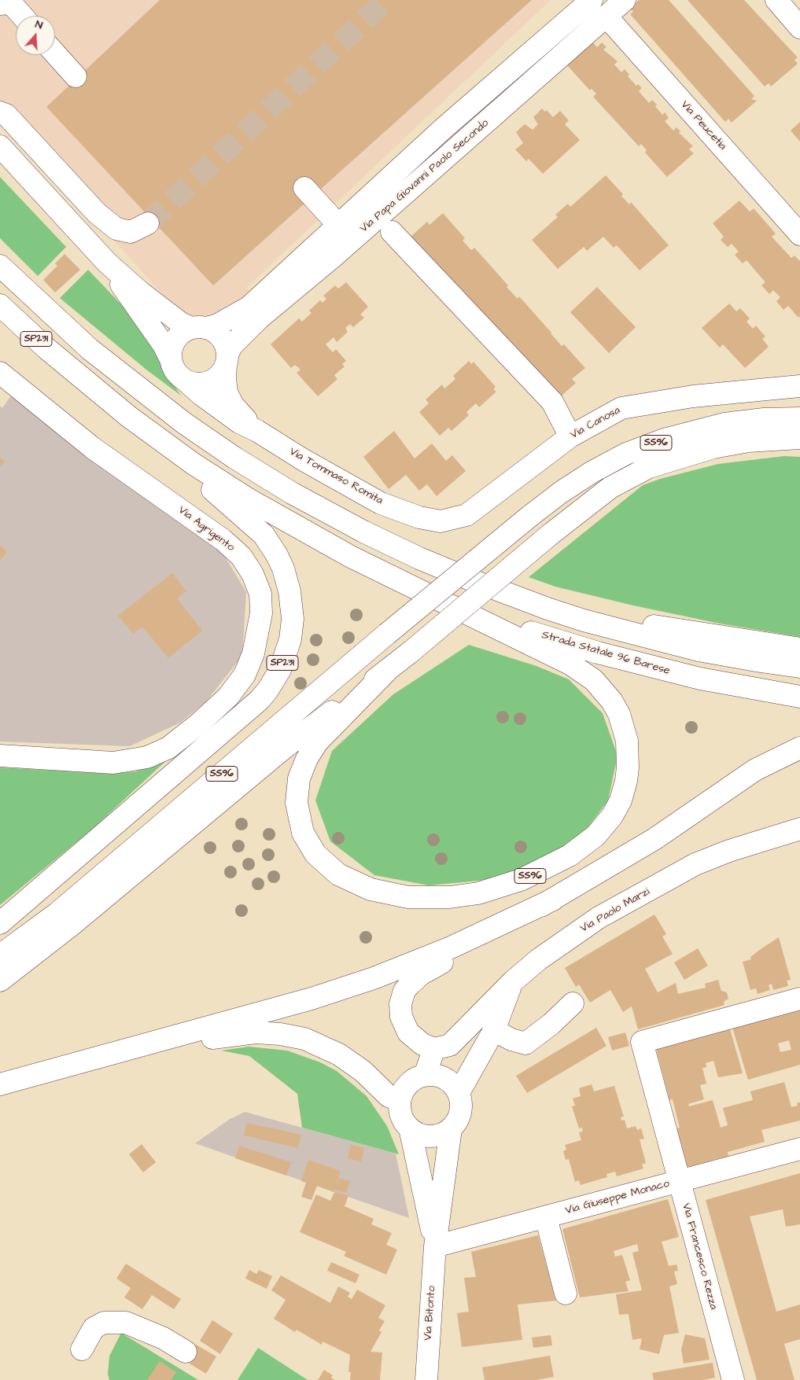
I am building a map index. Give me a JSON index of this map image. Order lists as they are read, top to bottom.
{
  "streets": {
    "main road": [
      "Via Peucetia",
      "Via Papa Giovanni Paolo Secondo",
      "SP231",
      "Via Canosa",
      "SS96",
      "Via Tommaso Romita",
      "Via Agrigento",
      "Strada Statale 96 Barese",
      "Via Paolo Marzi",
      "Via Giuseppe Monaco",
      "Via Francesco Rezza",
      "Via Bitonto"
    ]
  },
  "crossings": [
    ["Via Peucetia", "Via Papa Giovanni Paolo Secondo"],
    ["Via Papa Giovanni Paolo Secondo", "Via Tommaso Romita"],
    ["SP231", "SS96"],
    ["SP231", "Strada Statale 96 Barese"],
    ["Via Canosa", "Via Tommaso Romita"],
    ["SS96", "Strada Statale 96 Barese"],
    ["Via Paolo Marzi", "Via Bitonto"],
    ["Via Giuseppe Monaco", "Via Francesco Rezza"],
    ["Via Giuseppe Monaco", "Via Bitonto"]
  ],
  "north": "top"
}
